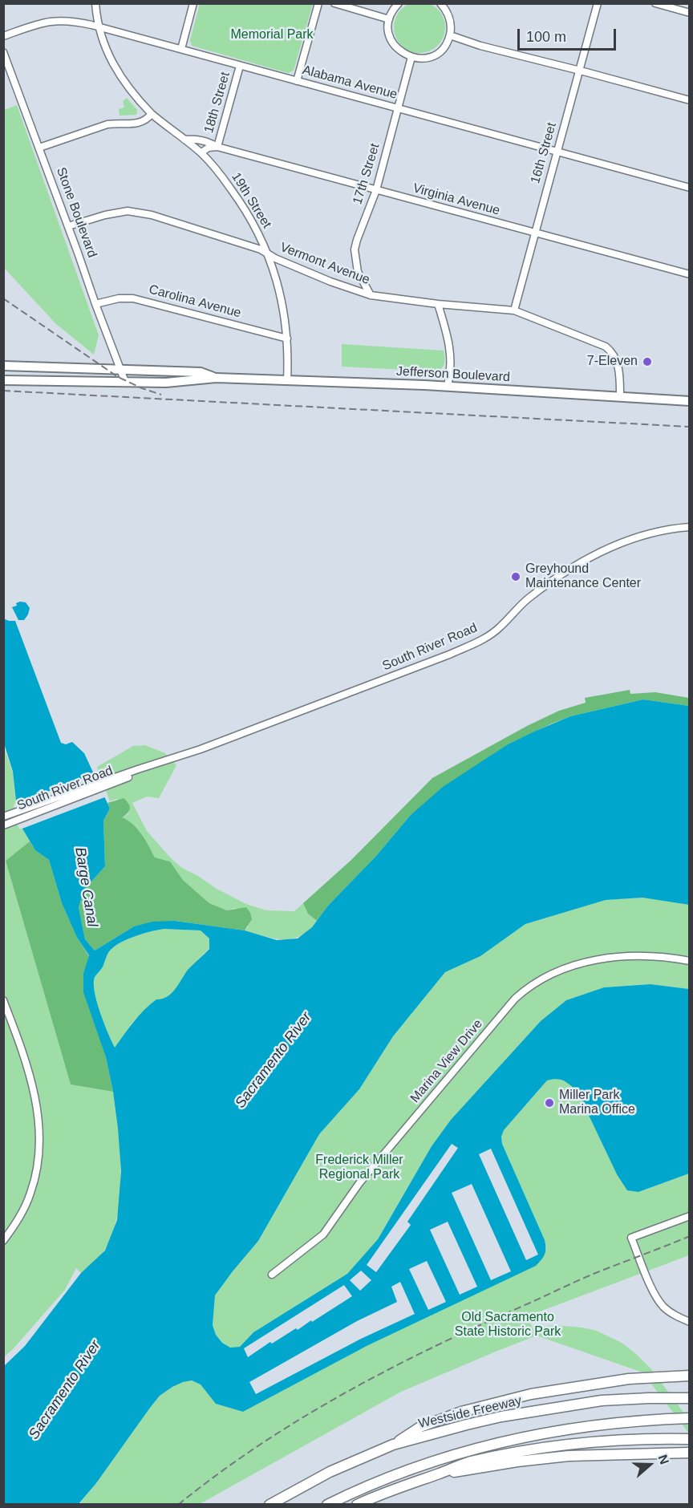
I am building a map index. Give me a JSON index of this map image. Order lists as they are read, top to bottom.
{
  "streets": {
    "highway": ["Westside Freeway"],
    "main road": ["Jefferson Boulevard"],
    "street": [
      "Alabama Avenue",
      "18th Street",
      "16th Street",
      "17th Street",
      "Virginia Avenue",
      "19th Street",
      "Stone Boulevard",
      "Vermont Avenue",
      "Carolina Avenue",
      "South River Road",
      "Marina View Drive"
    ]
  },
  "crossings": [
    ["Alabama Avenue", "18th Street"],
    ["Alabama Avenue", "16th Street"],
    ["Alabama Avenue", "17th Street"],
    ["18th Street", "Virginia Avenue"],
    ["16th Street", "Virginia Avenue"],
    ["16th Street", "Vermont Avenue"],
    ["17th Street", "Virginia Avenue"],
    ["17th Street", "Vermont Avenue"],
    ["19th Street", "Vermont Avenue"],
    ["19th Street", "Carolina Avenue"],
    ["19th Street", "Jefferson Boulevard"],
    ["Stone Boulevard", "Vermont Avenue"],
    ["Stone Boulevard", "Carolina Avenue"],
    ["Stone Boulevard", "Jefferson Boulevard"],
    ["Vermont Avenue", "Jefferson Boulevard"]
  ],
  "water": ["Barge Canal", "Sacramento River"],
  "parks": ["Memorial Park", "Frederick Miller Regional Park", "Old Sacramento State Historic Park"],
  "places": ["7-Eleven", "Greyhound Maintenance Center", "Miller Park Marina Office"],
  "scale_bar": "100 m",
  "north": "right"
}
